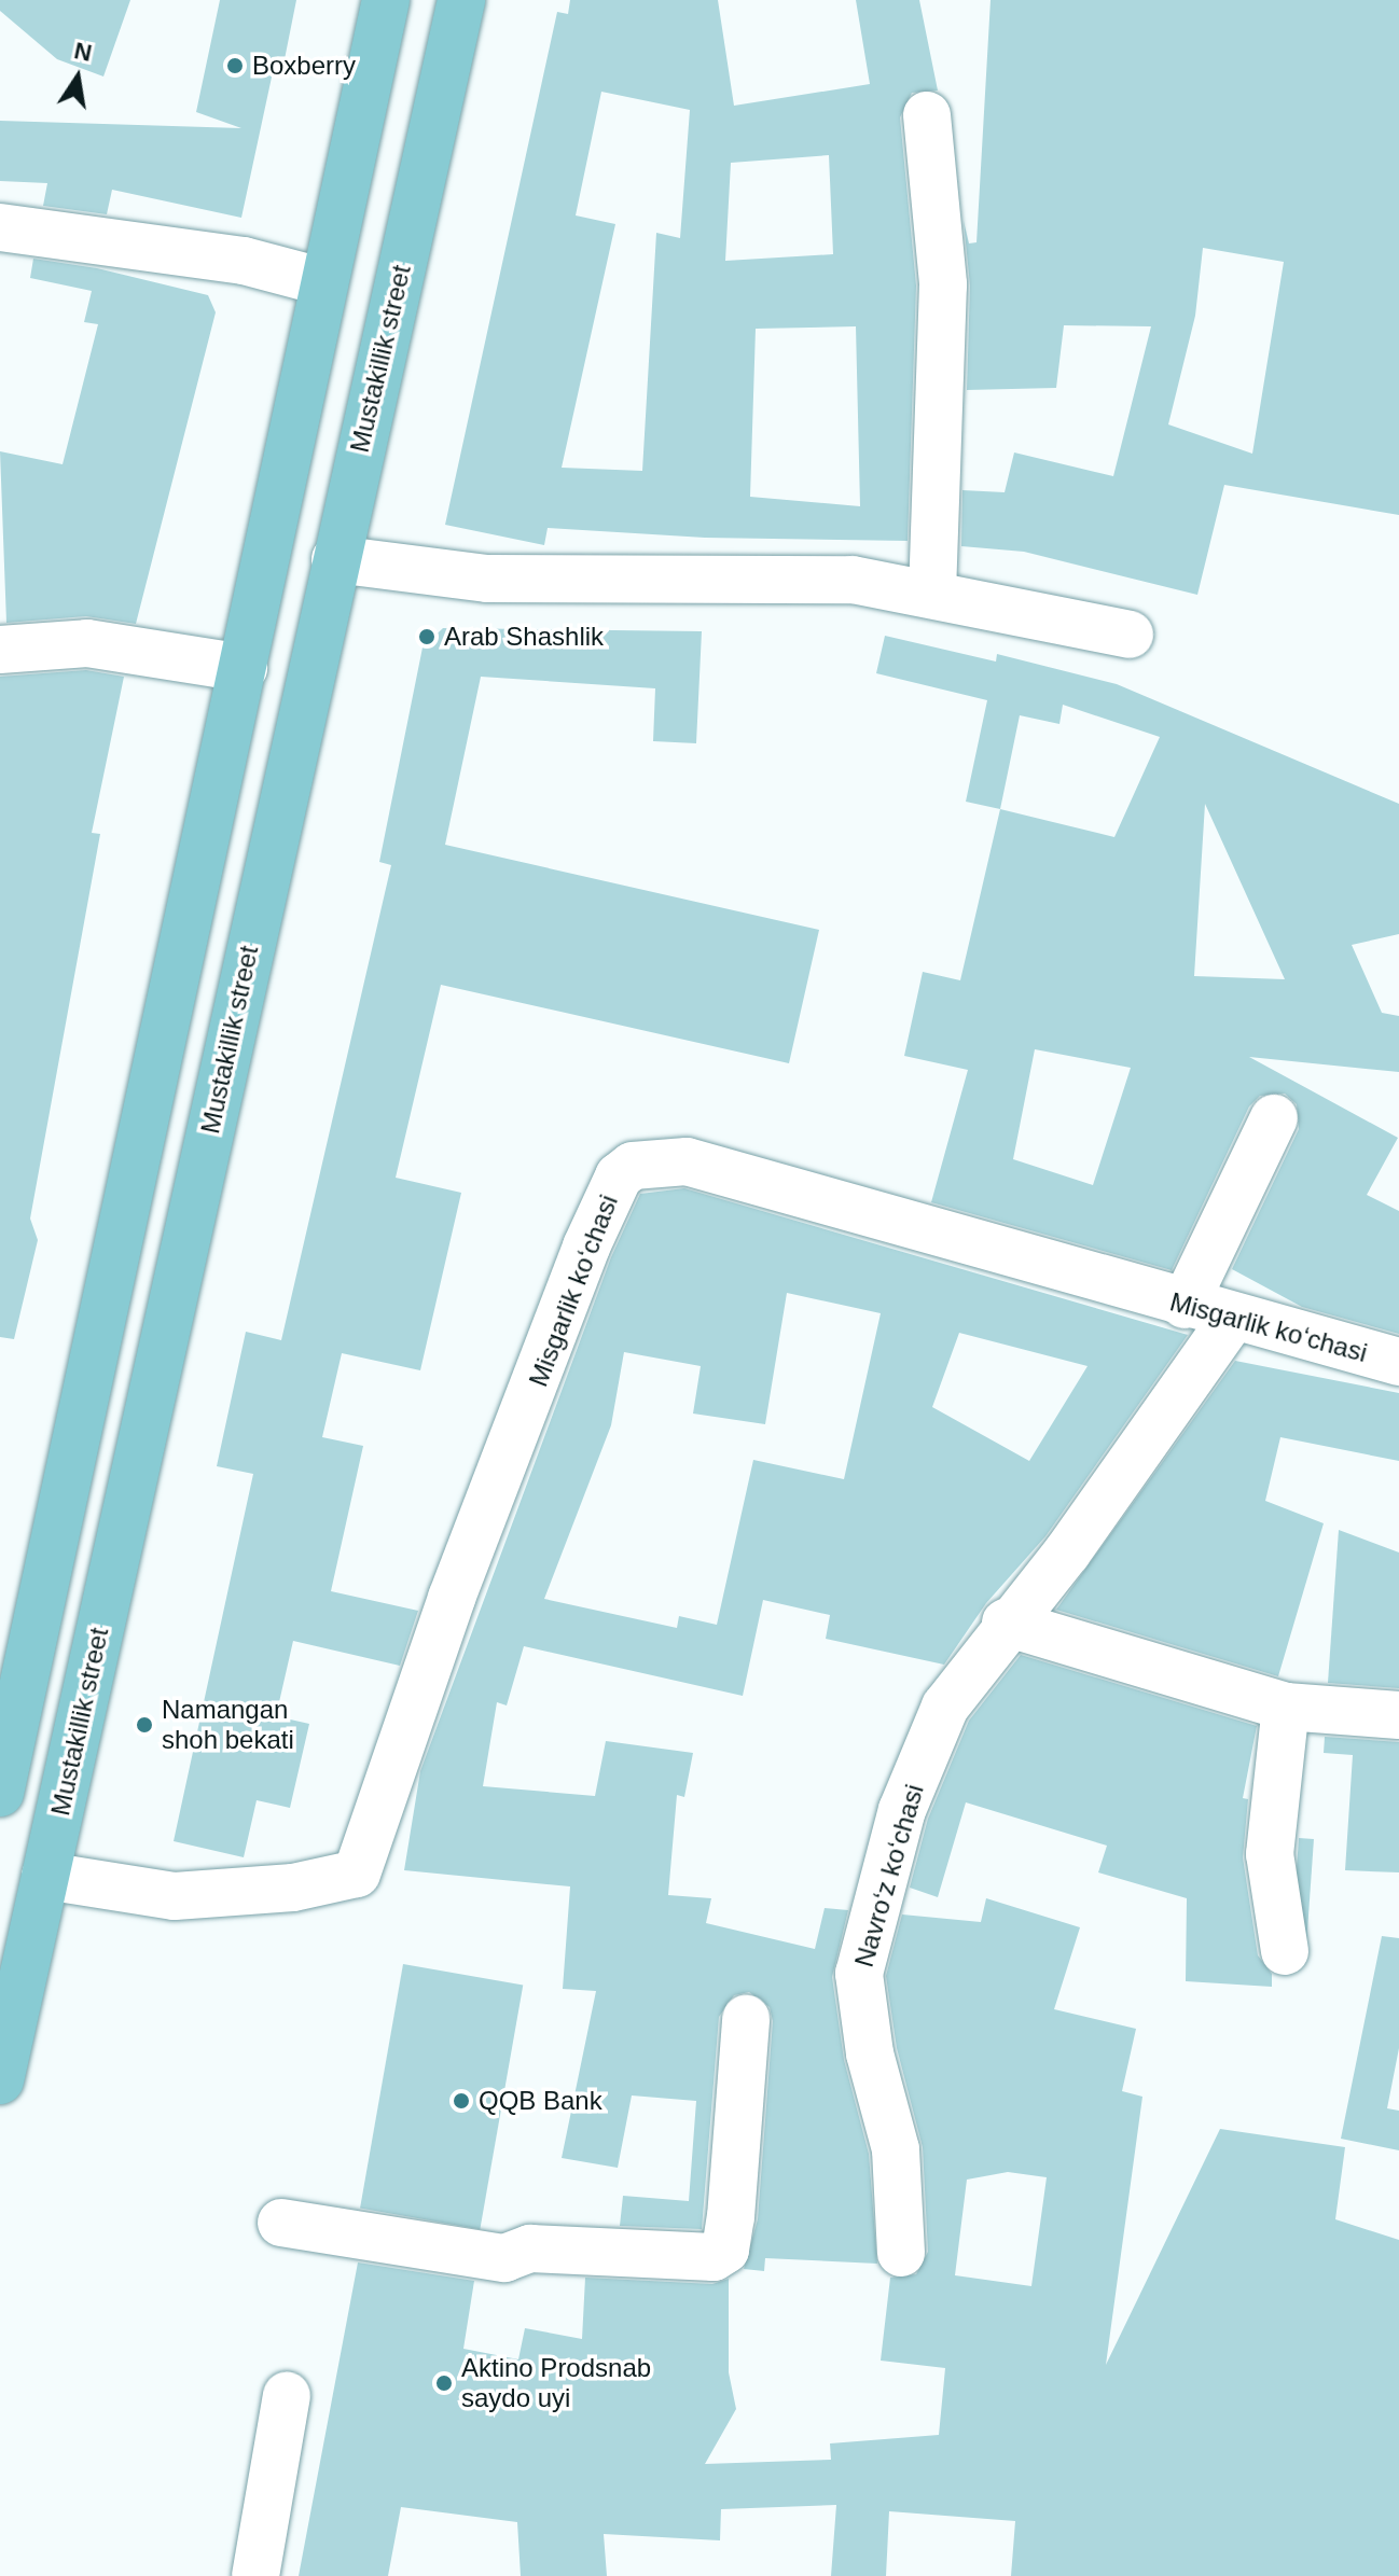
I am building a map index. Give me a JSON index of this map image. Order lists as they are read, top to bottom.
{
  "streets": {
    "main road": ["Mustakillik street"],
    "street": ["Misgarlik koʻchasi", "Navroʻz koʻchasi"]
  },
  "crossings": [
    ["Mustakillik street", "Misgarlik koʻchasi"],
    ["Misgarlik koʻchasi", "Navroʻz koʻchasi"]
  ],
  "places": [
    "Boxberry",
    "Arab Shashlik",
    "Namangan shoh bekati",
    "QQB Bank",
    "Aktino Prodsnab saydo uyi"
  ],
  "north": "top"
}
